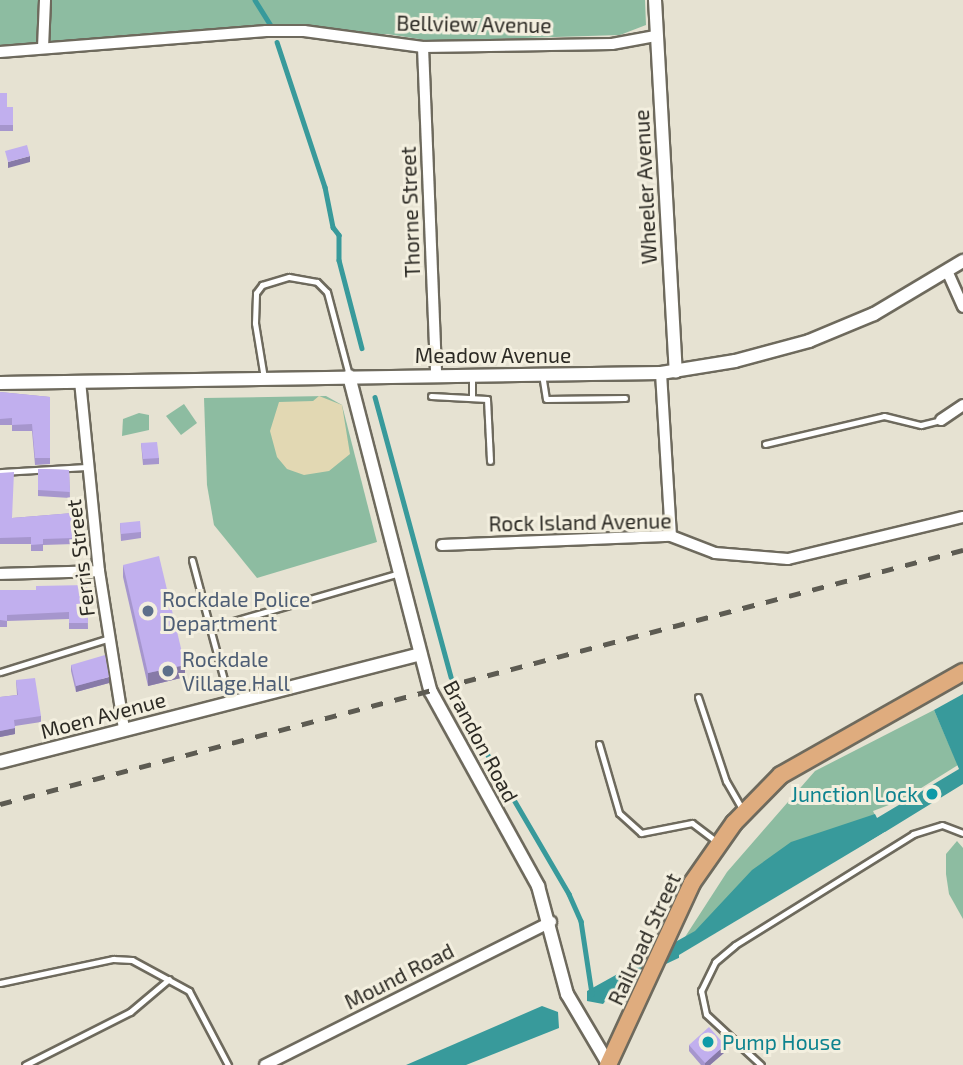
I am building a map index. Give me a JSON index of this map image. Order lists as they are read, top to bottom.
{
  "streets": {
    "main road": ["Railroad Street"],
    "street": [
      "Bellview Avenue",
      "Wheeler Avenue",
      "Thorne Street",
      "Meadow Avenue",
      "Rock Island Avenue",
      "Ferris Street",
      "Moen Avenue",
      "Brandon Road",
      "Mound Road"
    ]
  },
  "crossings": [
    ["Bellview Avenue", "Wheeler Avenue"],
    ["Bellview Avenue", "Thorne Street"],
    ["Wheeler Avenue", "Meadow Avenue"],
    ["Thorne Street", "Meadow Avenue"],
    ["Meadow Avenue", "Ferris Street"],
    ["Meadow Avenue", "Brandon Road"],
    ["Ferris Street", "Moen Avenue"],
    ["Moen Avenue", "Brandon Road"],
    ["Brandon Road", "Railroad Street"],
    ["Brandon Road", "Mound Road"]
  ],
  "places": [
    "Rockdale Police Department",
    "Rockdale Village Hall",
    "Junction Lock",
    "Pump House"
  ]
}
